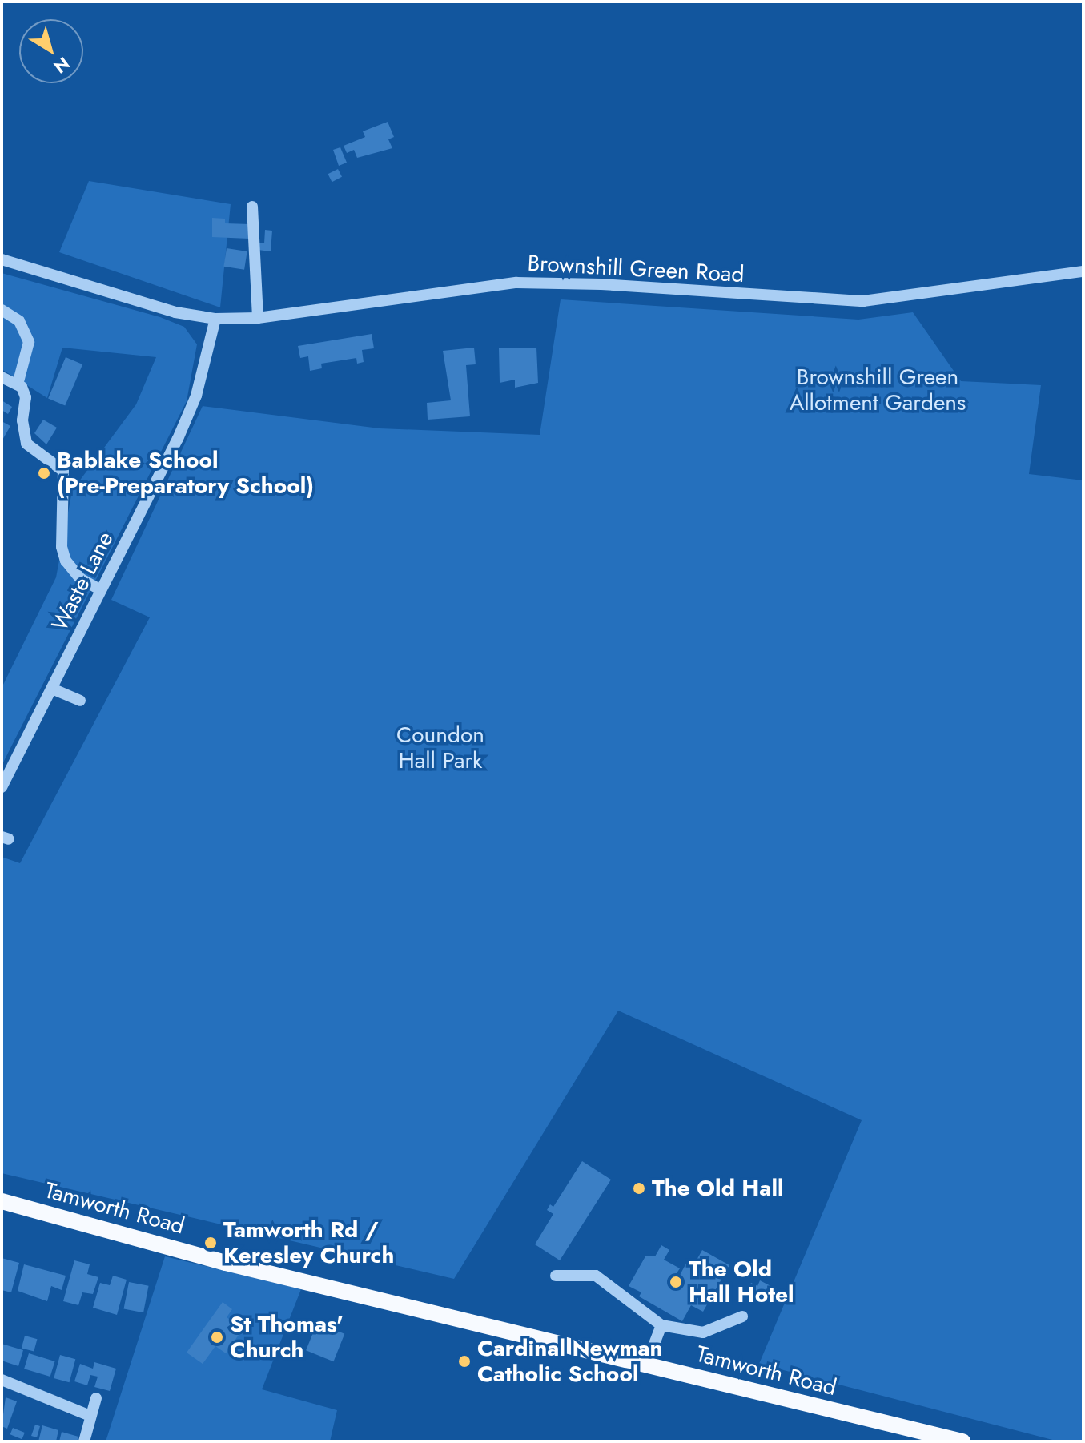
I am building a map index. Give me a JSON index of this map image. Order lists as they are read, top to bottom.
{
  "streets": {
    "main road": ["Tamworth Road"],
    "street": ["Brownshill Green Road", "Waste Lane"]
  },
  "crossings": [
    ["Brownshill Green Road", "Waste Lane"]
  ],
  "parks": ["Brownshill Green Allotment Gardens", "Coundon Hall Park"],
  "places": [
    "Bablake School (Pre-Preparatory School)",
    "The Old Hall",
    "Tamworth Rd / Keresley Church",
    "The Old Hall Hotel",
    "St Thomas' Church",
    "Cardinal Newman Catholic School"
  ],
  "north": "bottom right"
}
